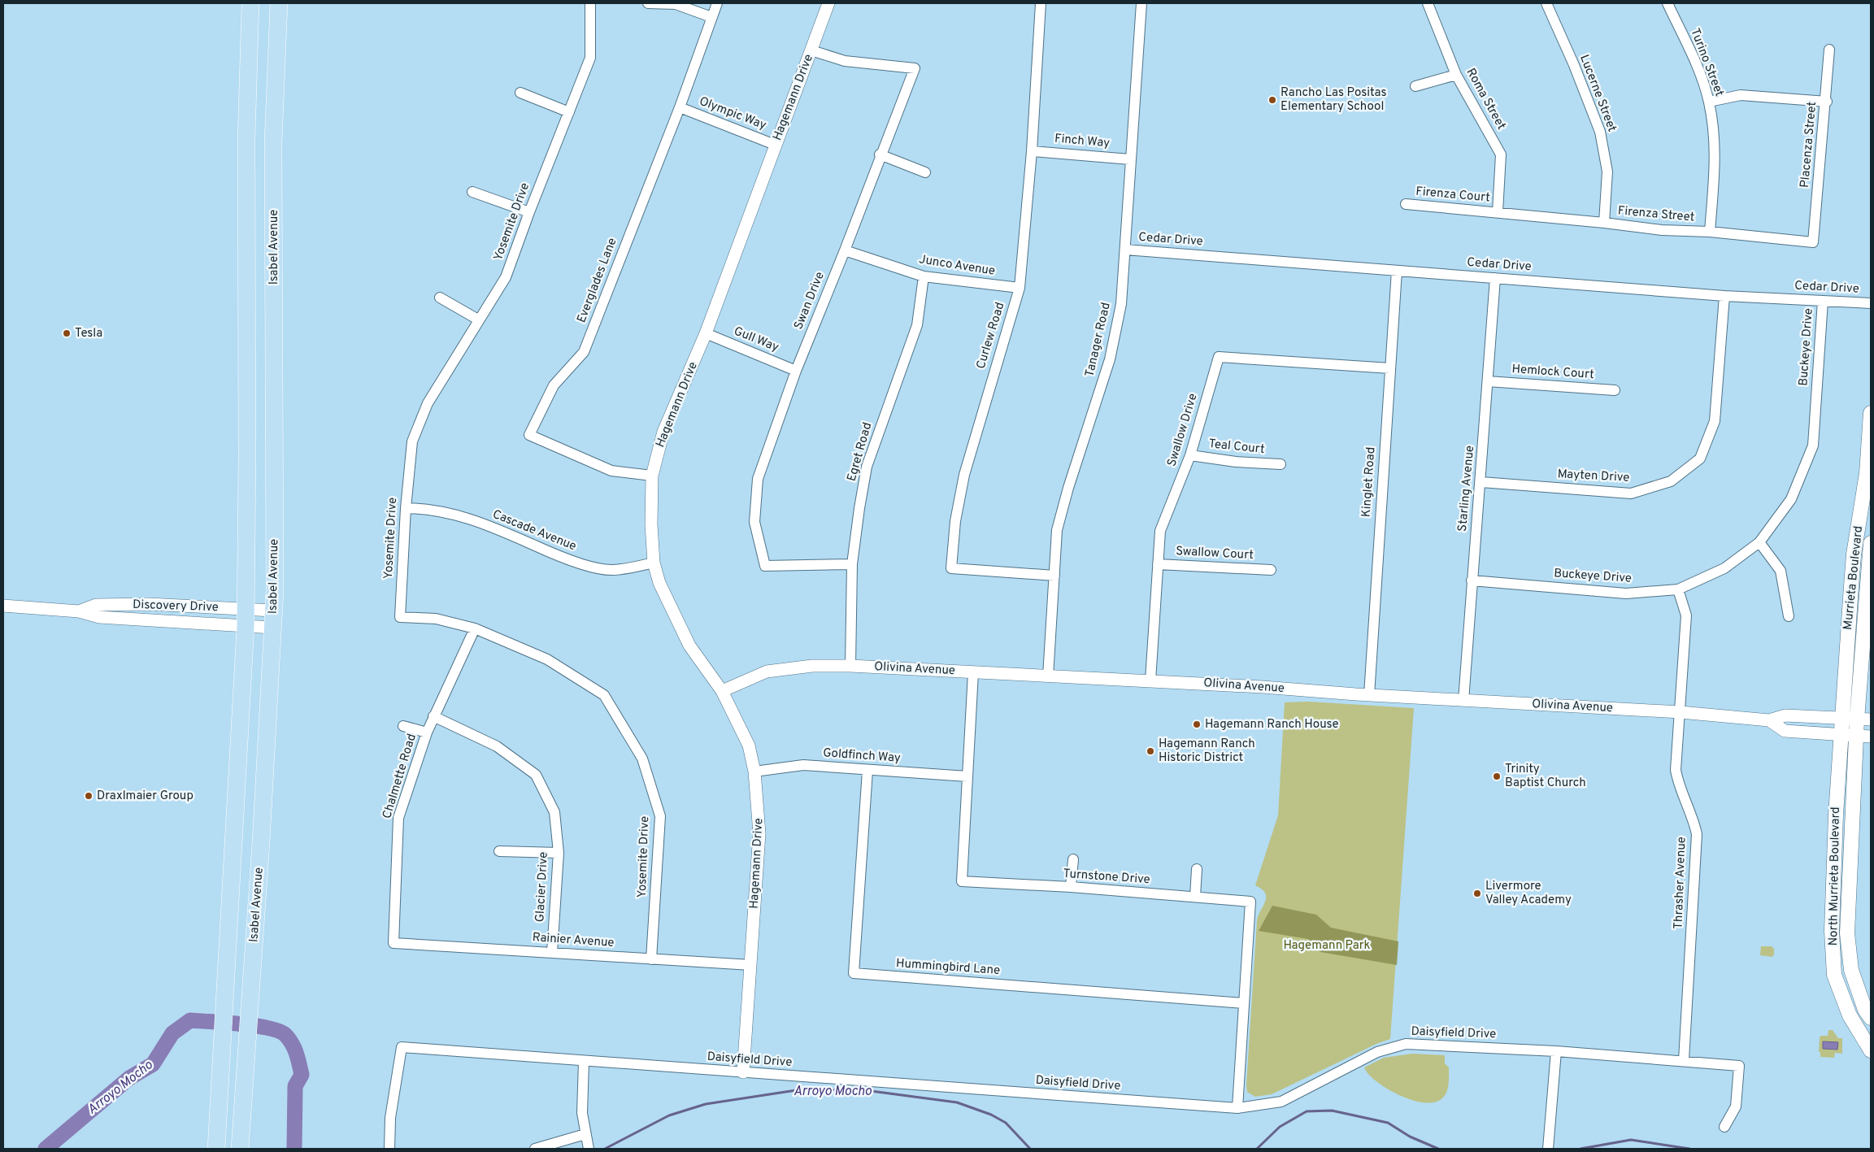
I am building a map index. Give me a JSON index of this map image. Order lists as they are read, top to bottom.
{
  "streets": {
    "highway": ["Isabel Avenue"],
    "main road": ["Murrieta Boulevard", "North Murrieta Boulevard"],
    "street": [
      "Turino Street",
      "Lucerne Street",
      "Hagemann Drive",
      "Roma Street",
      "Olympic Way",
      "Finch Way",
      "Placenza Street",
      "Firenza Court",
      "Firenza Street",
      "Yosemite Drive",
      "Cedar Drive",
      "Junco Avenue",
      "Everglades Lane",
      "Swan Drive",
      "Curlew Road",
      "Gull Way",
      "Tanager Road",
      "Buckeye Drive",
      "Hemlock Court",
      "Swallow Drive",
      "Teal Court",
      "Egret Road",
      "Mayten Drive",
      "Kinglet Road",
      "Starling Avenue",
      "Cascade Avenue",
      "Swallow Court",
      "Discovery Drive",
      "Olivina Avenue",
      "Goldfinch Way",
      "Chalmette Road",
      "Turnstone Drive",
      "Thrasher Avenue",
      "Glacier Drive",
      "Rainier Avenue",
      "Hummingbird Lane",
      "Daisyfield Drive"
    ]
  },
  "crossings": [
    ["Turino Street", "Firenza Street"],
    ["Lucerne Street", "Firenza Street"],
    ["Hagemann Drive", "Olympic Way"],
    ["Hagemann Drive", "Everglades Lane"],
    ["Hagemann Drive", "Swan Drive"],
    ["Hagemann Drive", "Gull Way"],
    ["Hagemann Drive", "Cascade Avenue"],
    ["Hagemann Drive", "Olivina Avenue"],
    ["Hagemann Drive", "Goldfinch Way"],
    ["Hagemann Drive", "Rainier Avenue"],
    ["Hagemann Drive", "Daisyfield Drive"],
    ["Roma Street", "Firenza Court"],
    ["Roma Street", "Firenza Street"],
    ["Olympic Way", "Everglades Lane"],
    ["Finch Way", "Curlew Road"],
    ["Finch Way", "Tanager Road"],
    ["Placenza Street", "Firenza Street"],
    ["Firenza Court", "Firenza Street"],
    ["Yosemite Drive", "Cascade Avenue"],
    ["Yosemite Drive", "Chalmette Road"],
    ["Yosemite Drive", "Rainier Avenue"],
    ["Cedar Drive", "Tanager Road"],
    ["Cedar Drive", "Buckeye Drive"],
    ["Cedar Drive", "Mayten Drive"],
    ["Cedar Drive", "Kinglet Road"],
    ["Cedar Drive", "Starling Avenue"],
    ["Isabel Avenue", "Discovery Drive"],
    ["Junco Avenue", "Swan Drive"],
    ["Junco Avenue", "Curlew Road"],
    ["Junco Avenue", "Egret Road"],
    ["Swan Drive", "Gull Way"],
    ["Swan Drive", "Egret Road"],
    ["Curlew Road", "Tanager Road"],
    ["Tanager Road", "Olivina Avenue"],
    ["Buckeye Drive", "Starling Avenue"],
    ["Buckeye Drive", "Thrasher Avenue"],
    ["Hemlock Court", "Starling Avenue"],
    ["Swallow Drive", "Teal Court"],
    ["Swallow Drive", "Kinglet Road"],
    ["Swallow Drive", "Swallow Court"],
    ["Swallow Drive", "Olivina Avenue"],
    ["Egret Road", "Olivina Avenue"],
    ["Mayten Drive", "Starling Avenue"],
    ["Kinglet Road", "Olivina Avenue"],
    ["Starling Avenue", "Olivina Avenue"],
    ["Murrieta Boulevard", "Olivina Avenue"],
    ["Murrieta Boulevard", "North Murrieta Boulevard"],
    ["Olivina Avenue", "North Murrieta Boulevard"],
    ["Olivina Avenue", "Turnstone Drive"],
    ["Olivina Avenue", "Thrasher Avenue"],
    ["Goldfinch Way", "Turnstone Drive"],
    ["Goldfinch Way", "Hummingbird Lane"],
    ["Chalmette Road", "Glacier Drive"],
    ["Chalmette Road", "Rainier Avenue"],
    ["Turnstone Drive", "Hummingbird Lane"],
    ["Turnstone Drive", "Daisyfield Drive"],
    ["Thrasher Avenue", "Daisyfield Drive"],
    ["Glacier Drive", "Rainier Avenue"]
  ],
  "water": ["Arroyo Mocho"],
  "parks": ["Hagemann Park"],
  "places": [
    "Rancho Las Positas Elementary School",
    "Tesla",
    "Hagemann Ranch House",
    "Hagemann Ranch Historic District",
    "Trinity Baptist Church",
    "Draxlmaier Group",
    "Livermore Valley Academy"
  ]
}
